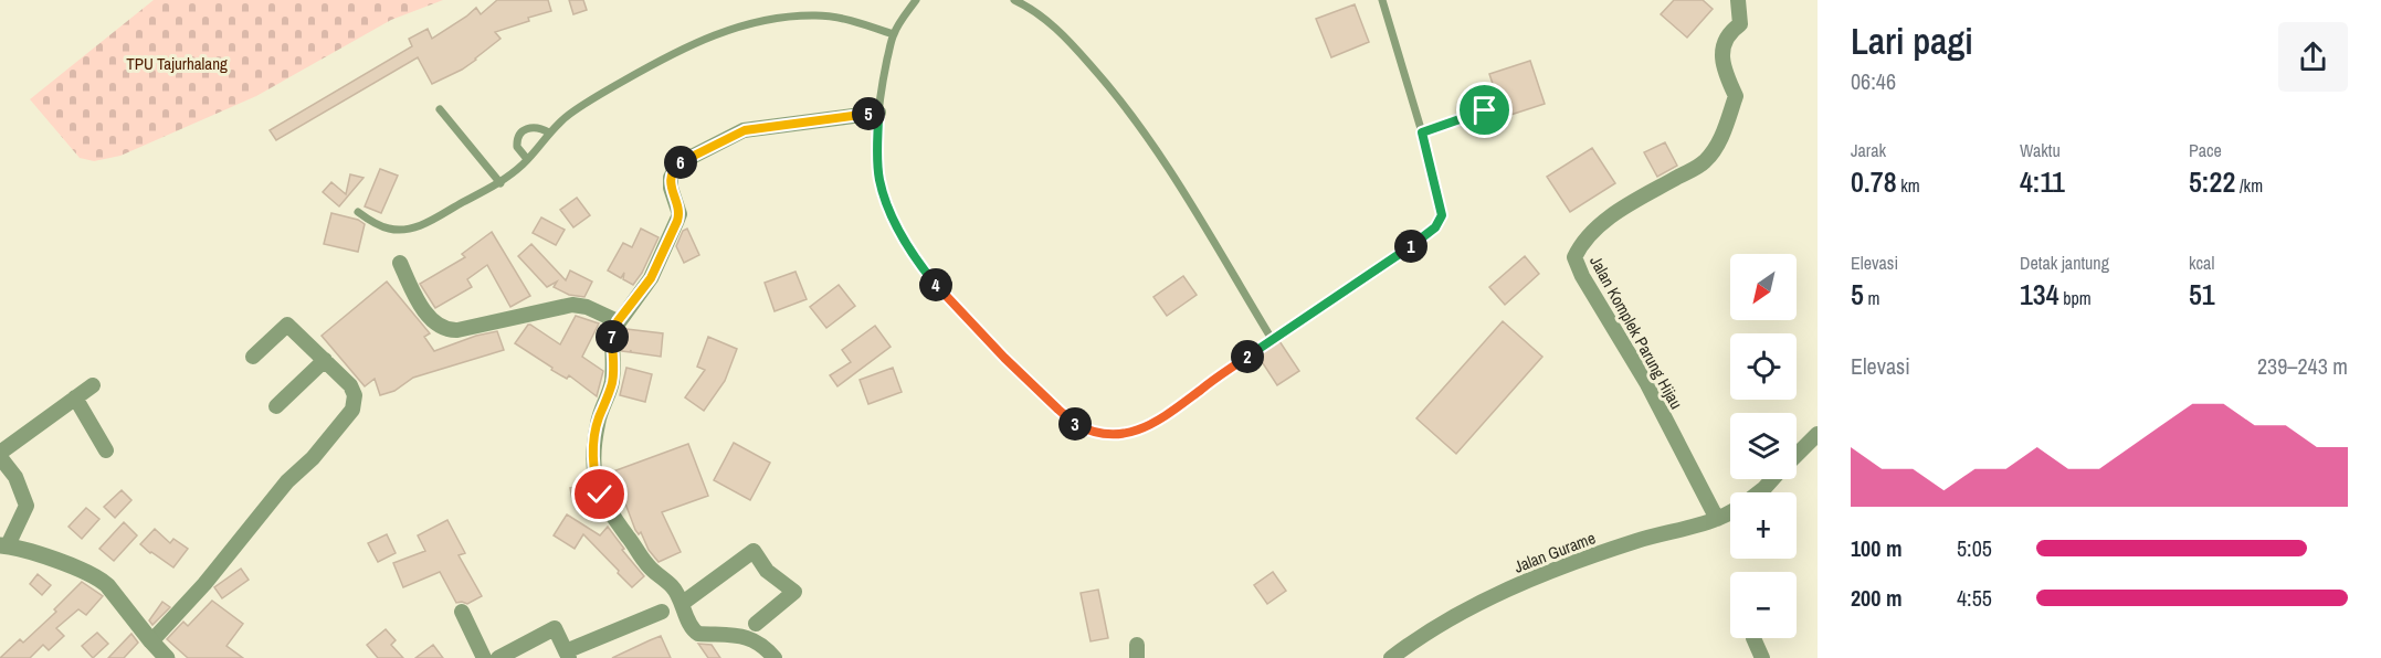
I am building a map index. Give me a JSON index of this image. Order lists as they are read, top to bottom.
{
  "streets": {
    "street": ["Jalan Komplek Parung Hijau", "Jalan Gurame"]
  },
  "crossings": [
    ["Jalan Komplek Parung Hijau", "Jalan Gurame"]
  ],
  "parks": ["TPU Tajurhalang"],
  "north": "bottom left",
  "page": {
    "heading": ["Lari pagi", "06:46"],
    "pins": [
      "5",
      "6",
      "1",
      "4",
      "7",
      "2",
      "3"
    ],
    "stats": [
      ["Jarak", "0.78 km"],
      ["Waktu", "4:11"],
      ["Pace", "5:22 /km"],
      ["Elevasi", "5 m"],
      ["Detak jantung", "134 bpm"],
      ["kcal", "51"]
    ],
    "map_buttons": ["+", "−"],
    "chart": ["Elevasi", "239–243 m"],
    "list": [
      {
        "name": "100 m",
        "note": "5:05"
      },
      {
        "name": "200 m",
        "note": "4:55"
      }
    ]
  }
}
